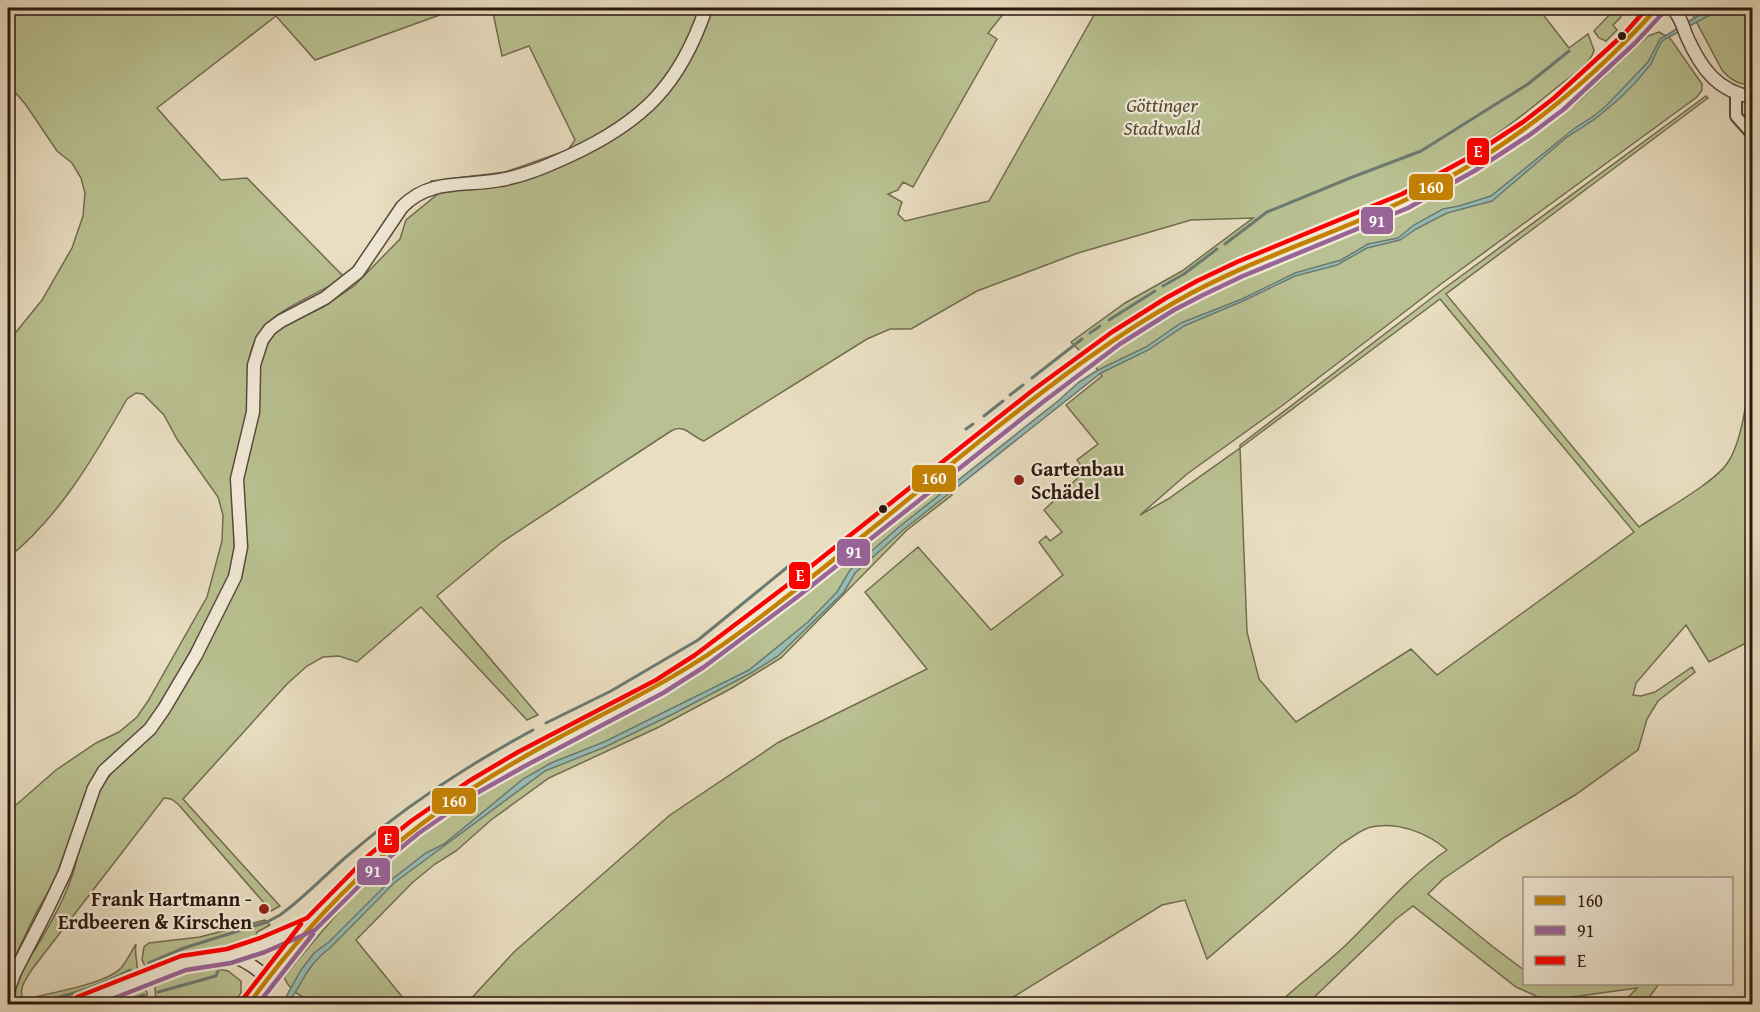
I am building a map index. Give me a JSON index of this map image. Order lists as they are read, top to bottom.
{
  "parks": ["Göttinger Stadtwald"],
  "places": ["Gartenbau Schädel", "Frank Hartmann - Erdbeeren & Kirschen"],
  "lines": ["transit line 160", "transit line E", "transit line 91"],
  "legend": ["160", "91", "E"]
}
